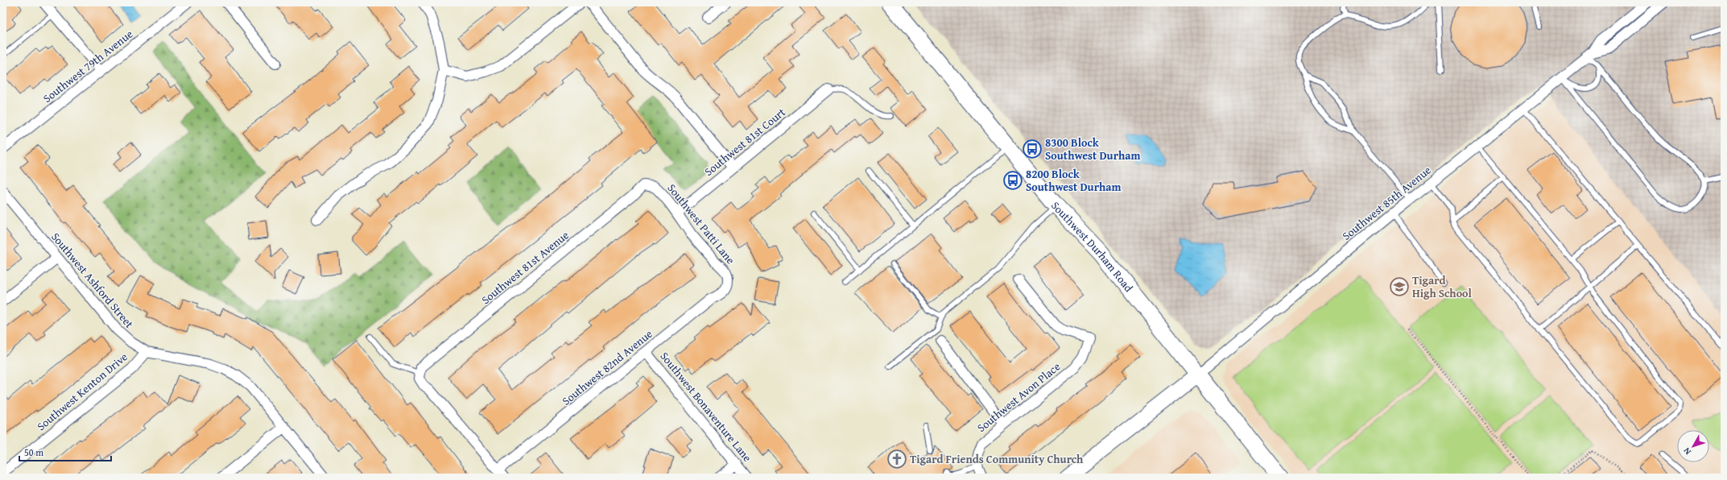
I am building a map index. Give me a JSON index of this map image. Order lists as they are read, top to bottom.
{
  "streets": {
    "main road": ["Southwest Durham Road"],
    "street": [
      "Southwest 79th Avenue",
      "Southwest 81st Court",
      "Southwest 85th Avenue",
      "Southwest Patti Lane",
      "Southwest 81st Avenue",
      "Southwest Ashford Street",
      "Southwest 82nd Avenue",
      "Southwest Kenton Drive",
      "Southwest Avon Place",
      "Southwest Bonaventure Lane"
    ]
  },
  "crossings": [
    ["Southwest 81st Court", "Southwest Patti Lane"],
    ["Southwest 85th Avenue", "Southwest Durham Road"],
    ["Southwest Patti Lane", "Southwest 81st Avenue"],
    ["Southwest Patti Lane", "Southwest 82nd Avenue"],
    ["Southwest Ashford Street", "Southwest Kenton Drive"],
    ["Southwest 82nd Avenue", "Southwest Bonaventure Lane"]
  ],
  "places": {
    "bus stop": ["8300 Block Southwest Durham", "8200 Block Southwest Durham"],
    "school or university": ["Tigard High School"],
    "church": ["Tigard Friends Community Church"]
  },
  "scale_bar": "50 m",
  "north": "bottom left"
}
